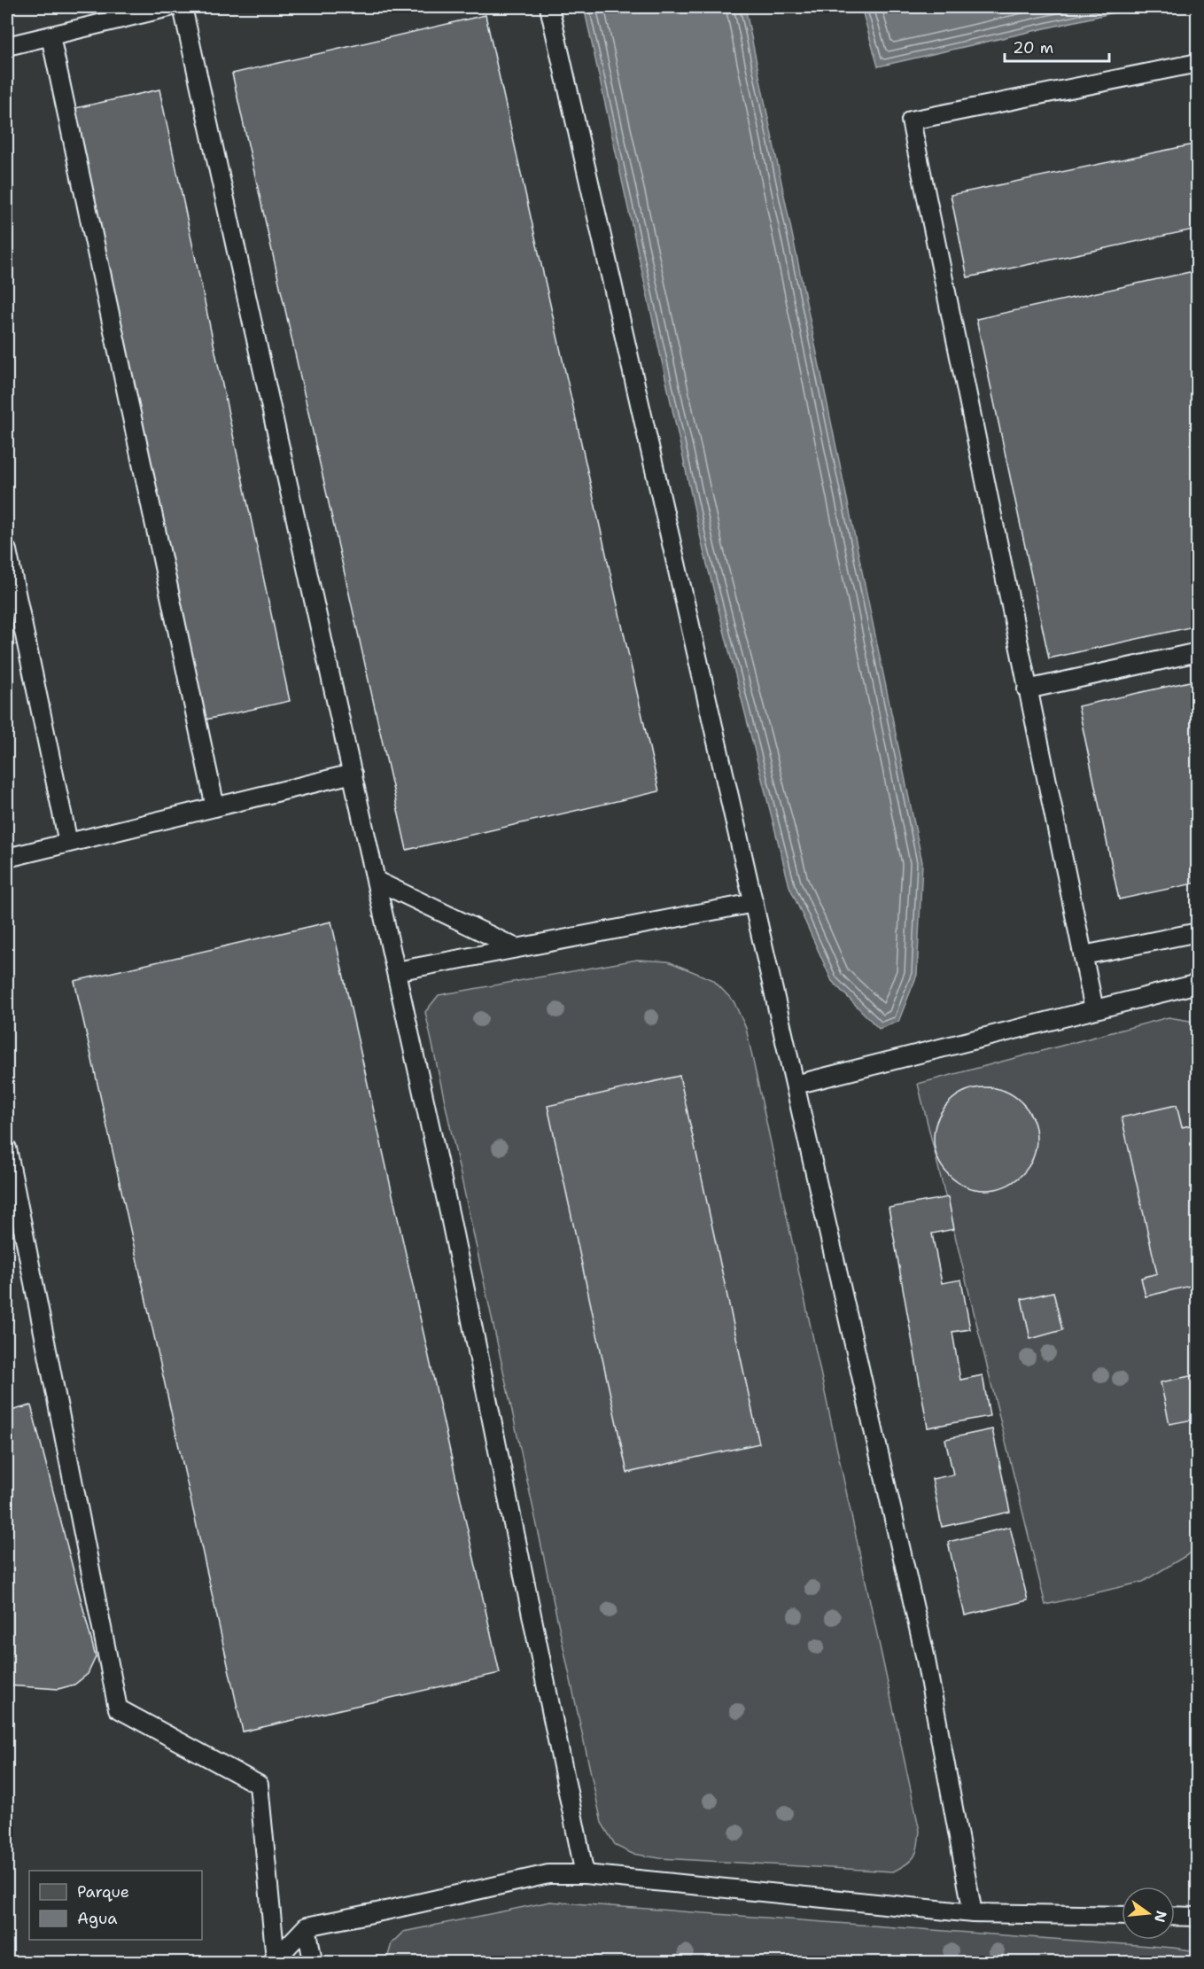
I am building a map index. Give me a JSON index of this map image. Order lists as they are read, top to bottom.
{
  "legend": ["Parque", "Agua"],
  "scale_bar": "20 m",
  "north": "right"
}
